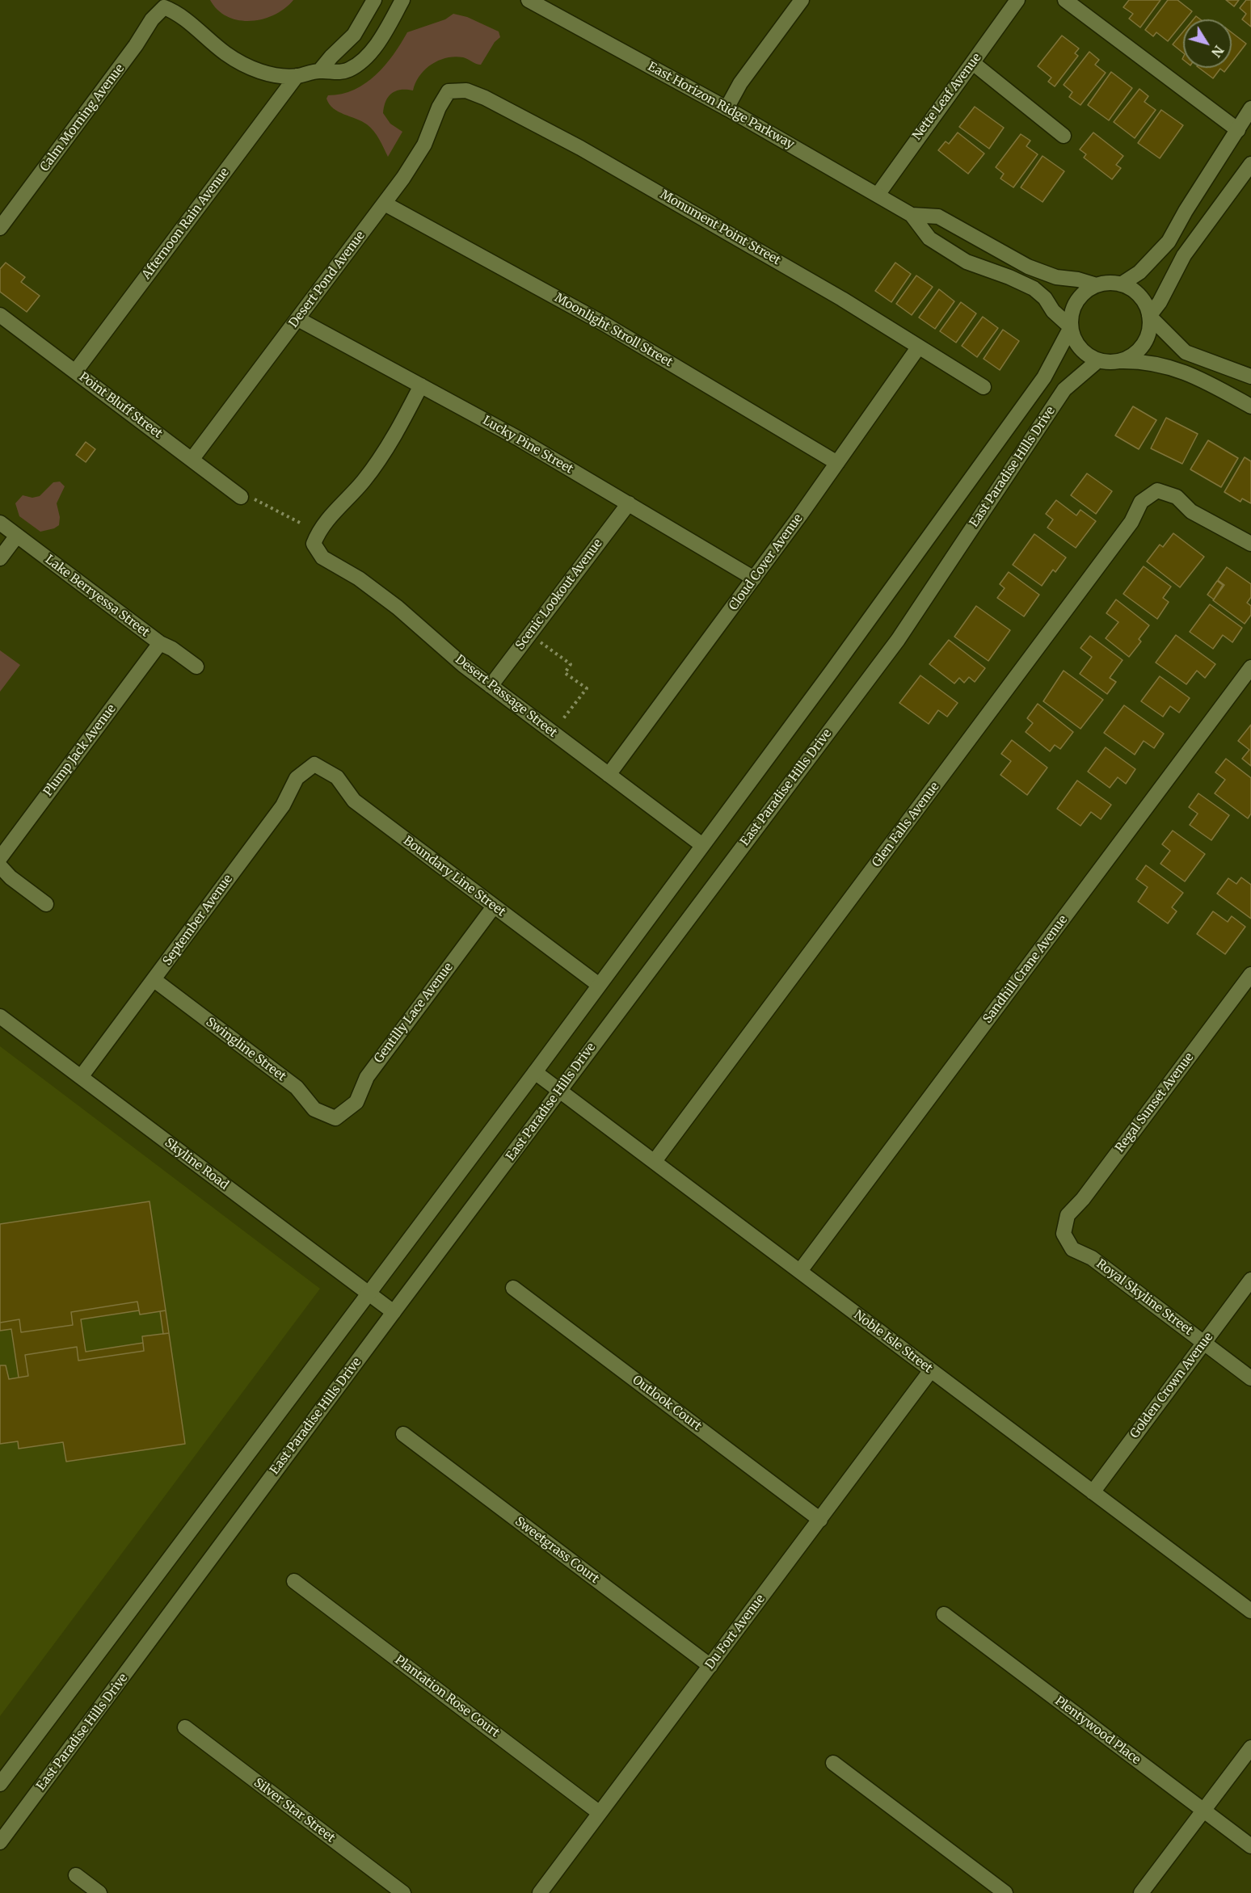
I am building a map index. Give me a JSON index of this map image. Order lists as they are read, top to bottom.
{
  "streets": {
    "street": [
      "Nette Leaf Avenue",
      "East Horizon Ridge Parkway",
      "Calm Morning Avenue",
      "Afternoon Rain Avenue",
      "Monument Point Street",
      "Desert Pond Avenue",
      "Moonlight Stroll Street",
      "Point Bluff Street",
      "Lucky Pine Street",
      "East Paradise Hills Drive",
      "Cloud Cover Avenue",
      "Scenic Lookout Avenue",
      "Lake Berryessa Street",
      "Desert Passage Street",
      "Plump Jack Avenue",
      "Glen Falls Avenue",
      "Boundary Line Street",
      "September Avenue",
      "Sandhill Crane Avenue",
      "Gentilly Lace Avenue",
      "Swingline Street",
      "Regal Sunset Avenue",
      "Skyline Road",
      "Royal Skyline Street",
      "Noble Isle Street",
      "Golden Crown Avenue",
      "Outlook Court",
      "Sweetgrass Court",
      "Du Fort Avenue",
      "Plantation Rose Court",
      "Plentywood Place",
      "Silver Star Street"
    ]
  },
  "crossings": [
    ["Nette Leaf Avenue", "East Horizon Ridge Parkway"],
    ["East Horizon Ridge Parkway", "East Paradise Hills Drive"],
    ["Calm Morning Avenue", "Afternoon Rain Avenue"],
    ["Afternoon Rain Avenue", "Point Bluff Street"],
    ["Monument Point Street", "Desert Pond Avenue"],
    ["Monument Point Street", "Cloud Cover Avenue"],
    ["Desert Pond Avenue", "Moonlight Stroll Street"],
    ["Desert Pond Avenue", "Point Bluff Street"],
    ["Desert Pond Avenue", "Lucky Pine Street"],
    ["Moonlight Stroll Street", "Cloud Cover Avenue"],
    ["Lucky Pine Street", "Cloud Cover Avenue"],
    ["Lucky Pine Street", "Scenic Lookout Avenue"],
    ["Lucky Pine Street", "Desert Passage Street"],
    ["East Paradise Hills Drive", "Desert Passage Street"],
    ["East Paradise Hills Drive", "Boundary Line Street"],
    ["East Paradise Hills Drive", "Skyline Road"],
    ["East Paradise Hills Drive", "Noble Isle Street"],
    ["Cloud Cover Avenue", "Desert Passage Street"],
    ["Scenic Lookout Avenue", "Desert Passage Street"],
    ["Lake Berryessa Street", "Plump Jack Avenue"],
    ["Glen Falls Avenue", "Noble Isle Street"],
    ["Boundary Line Street", "September Avenue"],
    ["Boundary Line Street", "Gentilly Lace Avenue"],
    ["September Avenue", "Swingline Street"],
    ["September Avenue", "Skyline Road"],
    ["Sandhill Crane Avenue", "Noble Isle Street"],
    ["Gentilly Lace Avenue", "Swingline Street"],
    ["Regal Sunset Avenue", "Royal Skyline Street"],
    ["Royal Skyline Street", "Golden Crown Avenue"],
    ["Noble Isle Street", "Golden Crown Avenue"],
    ["Noble Isle Street", "Du Fort Avenue"],
    ["Outlook Court", "Du Fort Avenue"],
    ["Sweetgrass Court", "Du Fort Avenue"],
    ["Du Fort Avenue", "Plantation Rose Court"]
  ],
  "north": "bottom right"
}
